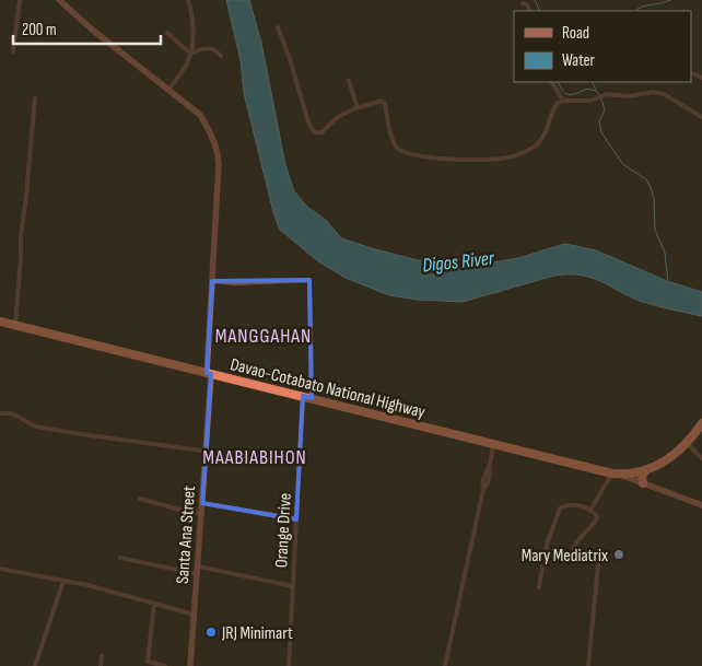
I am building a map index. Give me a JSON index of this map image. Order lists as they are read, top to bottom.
{
  "streets": {
    "highway": ["Davao-Cotabato National Highway"],
    "street": ["Orange Drive", "Santa Ana Street"]
  },
  "crossings": [
    ["Davao-Cotabato National Highway", "Orange Drive"],
    ["Davao-Cotabato National Highway", "Santa Ana Street"],
    ["Orange Drive", "Santa Ana Street"]
  ],
  "districts": ["MANGGAHAN", "MAABIABIHON"],
  "water": ["Digos River"],
  "places": ["Mary Mediatrix", "JRJ Minimart"],
  "legend": ["Road", "Water"],
  "scale_bar": "200 m"
}
